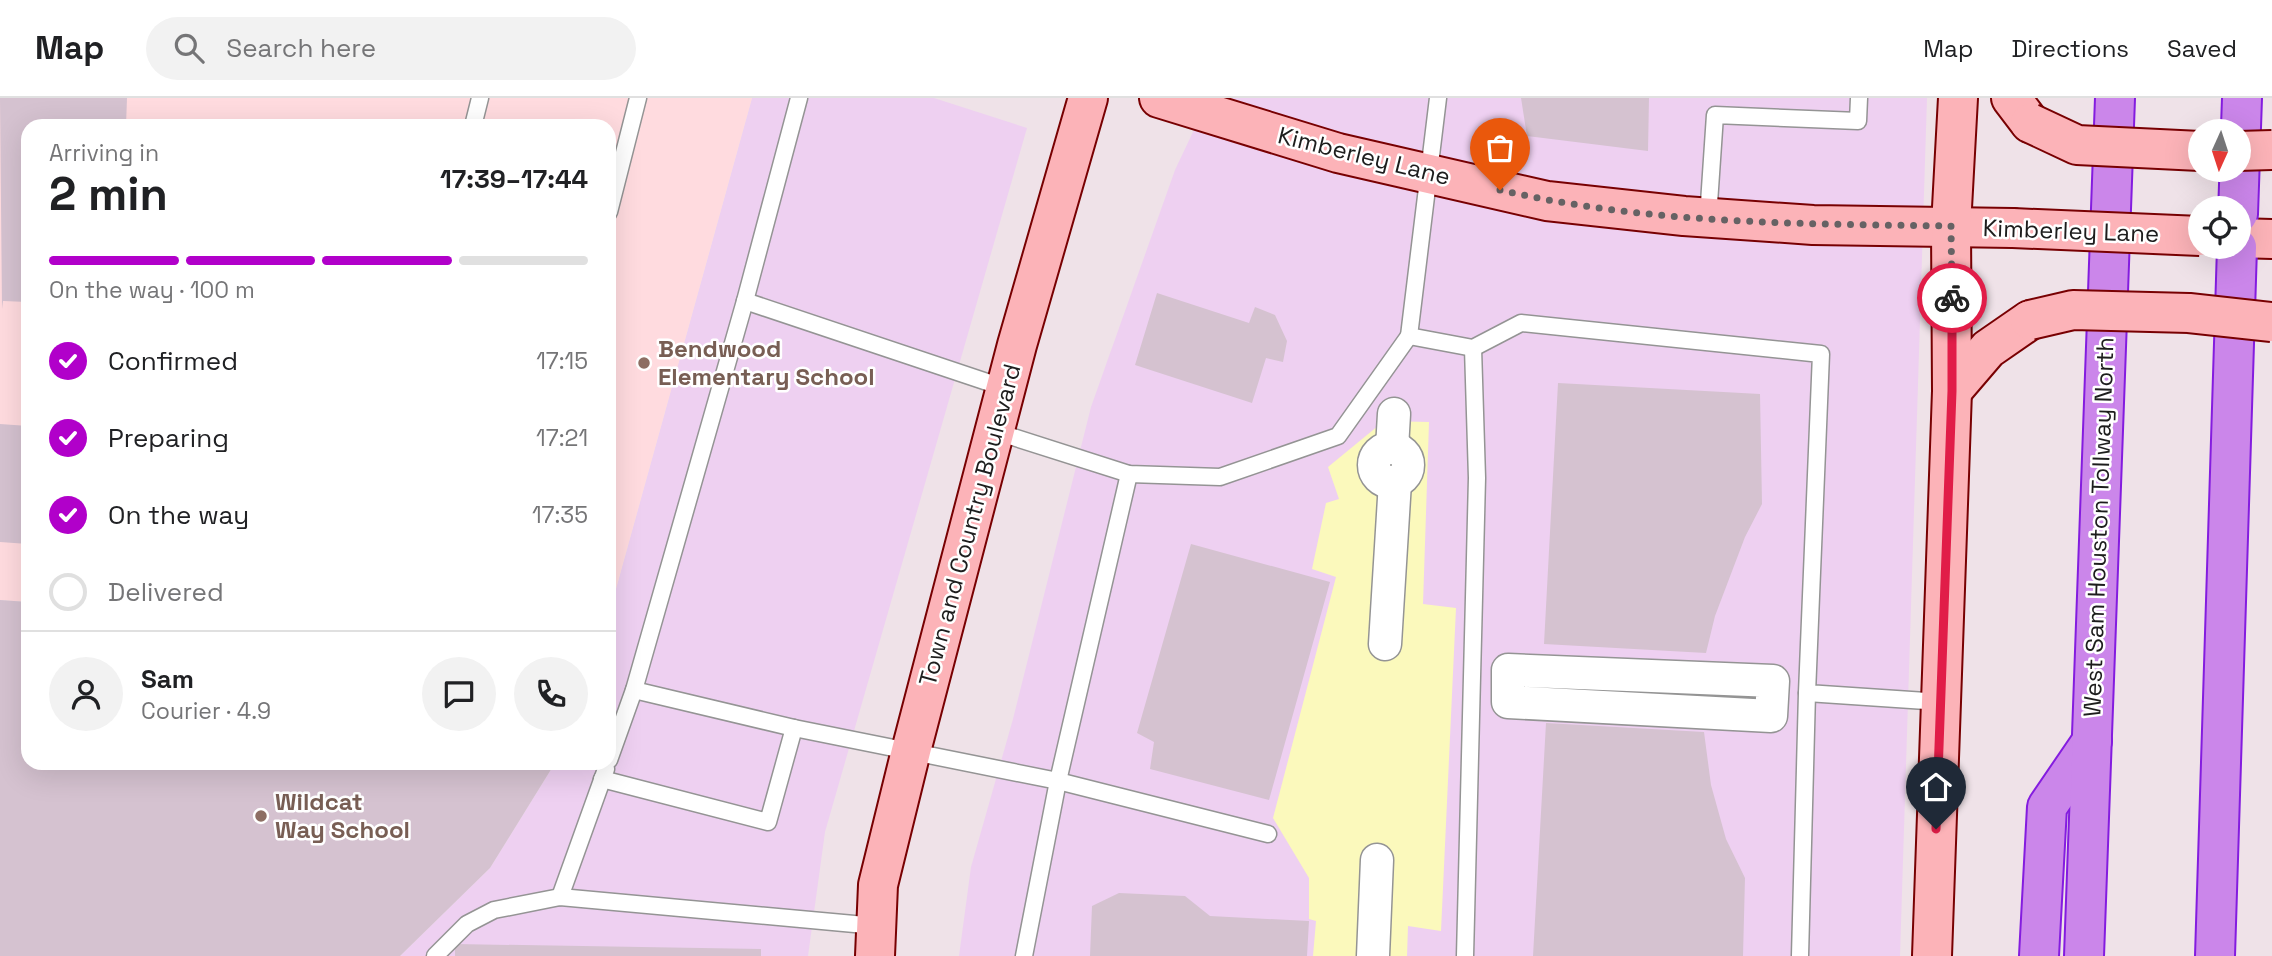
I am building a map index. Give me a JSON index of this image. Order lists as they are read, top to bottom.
{
  "streets": {
    "highway": ["West Sam Houston Tollway North"],
    "street": ["Kimberley Lane", "Town and Country Boulevard"]
  },
  "places": ["Bendwood Elementary School", "Wildcat Way School"],
  "north": "bottom",
  "page": {
    "header": "Map",
    "search": "Search here",
    "nav": ["Map", "Directions", "Saved"],
    "heading": ["2 min", "Arriving in", "17:39–17:44"],
    "panel": ["Sam", "Courier · 4.9"],
    "bar": "On the way · 100 m",
    "list": [
      ["Confirmed", "17:15"],
      ["Preparing", "17:21"],
      ["On the way", "17:35"],
      "Delivered"
    ]
  }
}
